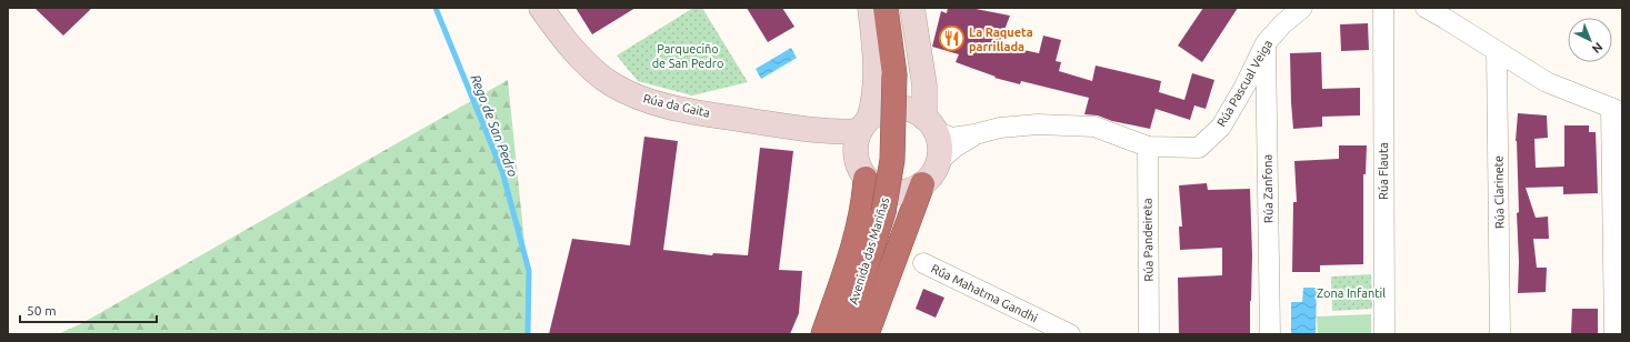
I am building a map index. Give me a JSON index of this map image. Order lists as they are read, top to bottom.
{
  "streets": {
    "highway": ["Avenida das Mariñas"],
    "street": [
      "Rúa Pascual Veiga",
      "Rúa da Gaita",
      "Rúa Flauta",
      "Rúa Zanfona",
      "Rúa Clarinete",
      "Rúa Pandeireta",
      "Rúa Mahatma Gandhi"
    ]
  },
  "crossings": [
    ["Rúa Pascual Veiga", "Rúa da Gaita"],
    ["Rúa Pascual Veiga", "Rúa Zanfona"],
    ["Rúa Pascual Veiga", "Rúa Pandeireta"]
  ],
  "water": ["Rego de San Pedro"],
  "parks": ["Parqueciño de San Pedro", "Zona Infantil"],
  "places": {
    "restaurant": ["La Raqueta parrillada"]
  },
  "scale_bar": "50 m",
  "north": "bottom right"
}
